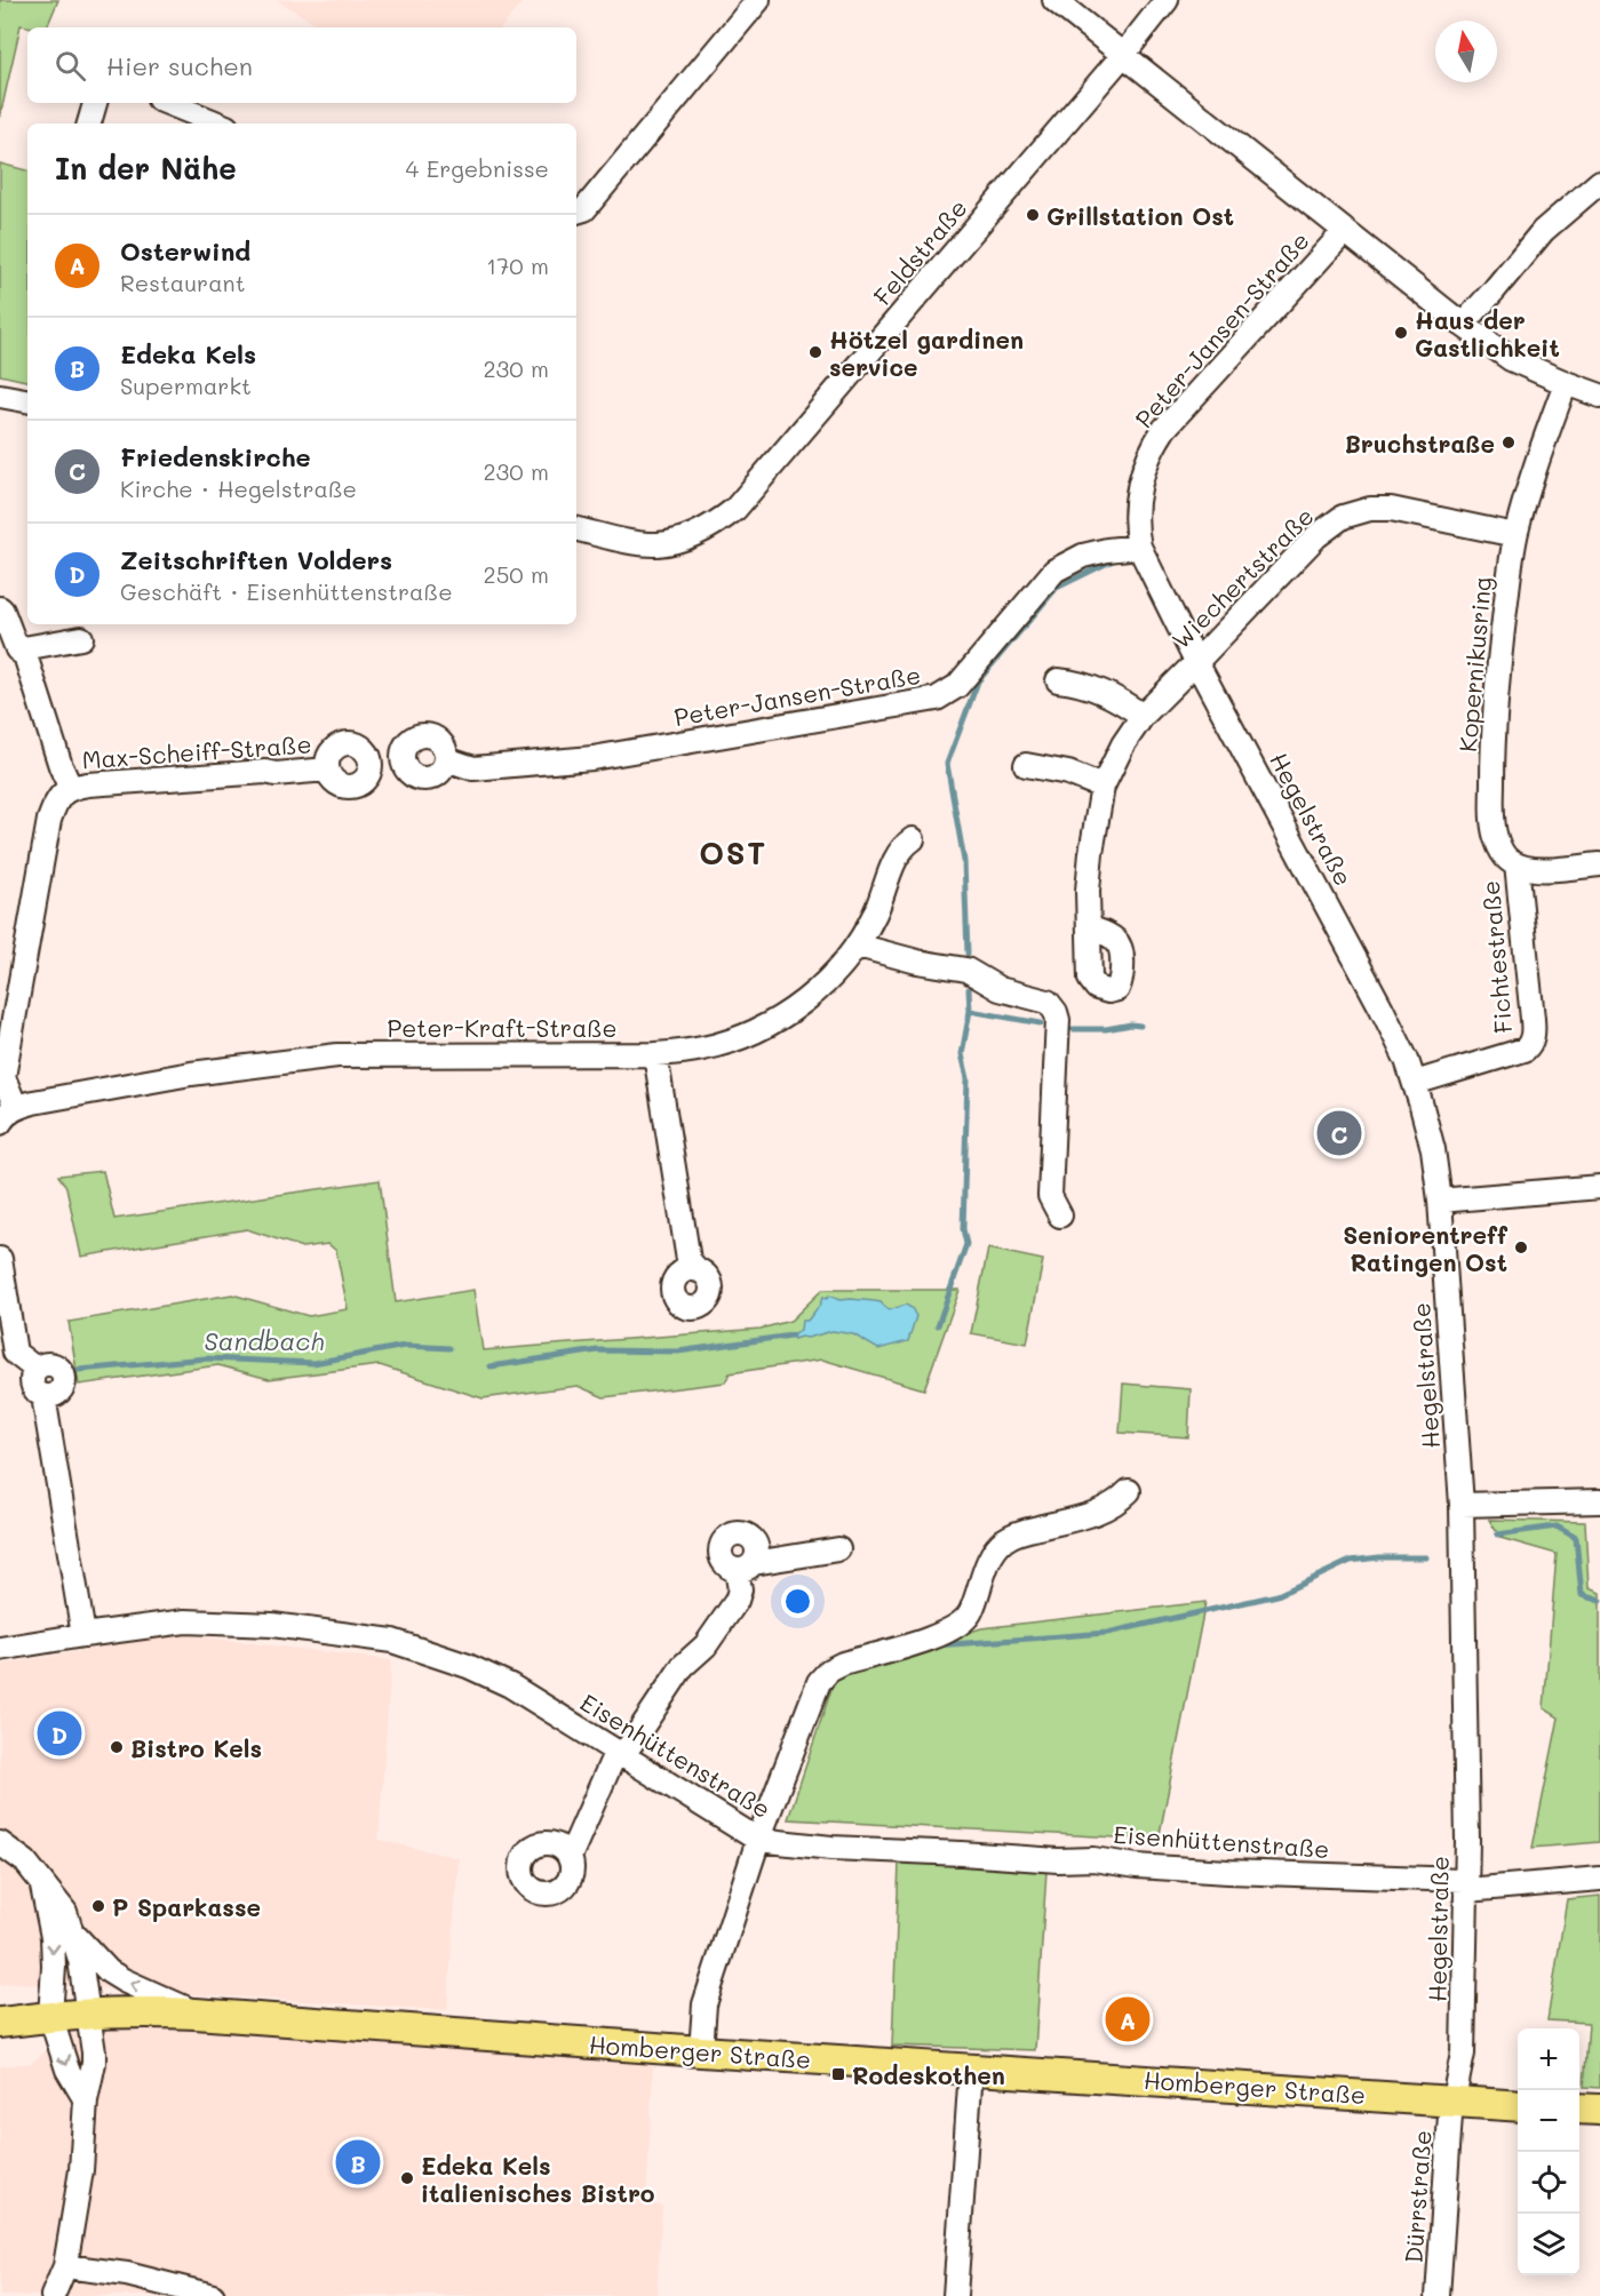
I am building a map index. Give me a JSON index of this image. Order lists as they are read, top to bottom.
{
  "streets": {
    "main road": ["Homberger Straße"],
    "street": [
      "Feldstraße",
      "Peter-Jansen-Straße",
      "Wiechertstraße",
      "Kopernikusring",
      "Max-Scheiff-Straße",
      "Hegelstraße",
      "Fichtestraße",
      "Peter-Kraft-Straße",
      "Eisenhüttenstraße",
      "Dürrstraße"
    ]
  },
  "crossings": [
    ["Peter-Jansen-Straße", "Wiechertstraße"],
    ["Peter-Jansen-Straße", "Hegelstraße"],
    ["Wiechertstraße", "Kopernikusring"],
    ["Wiechertstraße", "Hegelstraße"],
    ["Kopernikusring", "Fichtestraße"],
    ["Max-Scheiff-Straße", "Peter-Kraft-Straße"],
    ["Hegelstraße", "Fichtestraße"],
    ["Hegelstraße", "Eisenhüttenstraße"],
    ["Hegelstraße", "Homberger Straße"],
    ["Hegelstraße", "Dürrstraße"],
    ["Homberger Straße", "Dürrstraße"]
  ],
  "districts": ["OST"],
  "water": ["Sandbach"],
  "places": {
    "other": [
      "Grillstation Ost",
      "Haus der Gastlichkeit",
      "Hötzel gardinen service",
      "Bruchstraße",
      "Seniorentreff Ratingen Ost",
      "Bistro Kels",
      "P Sparkasse",
      "Edeka Kels italienisches Bistro"
    ],
    "transit": ["Rodeskothen"]
  },
  "north": "top",
  "page": {
    "search": "Hier suchen",
    "heading": ["In der Nähe", "4 Ergebnisse"],
    "list": [
      {
        "mark": "A",
        "name": "Osterwind",
        "note": "Restaurant",
        "value": "170 m"
      },
      {
        "mark": "B",
        "name": "Edeka Kels",
        "note": "Supermarkt",
        "value": "230 m"
      },
      {
        "mark": "C",
        "name": "Friedenskirche",
        "note": "Kirche · Hegelstraße",
        "value": "230 m"
      },
      {
        "mark": "D",
        "name": "Zeitschriften Volders",
        "note": "Geschäft · Eisenhüttenstraße",
        "value": "250 m"
      }
    ],
    "pins": [
      "C",
      "D",
      "A",
      "B"
    ],
    "map_buttons": ["+", "−"]
  }
}
